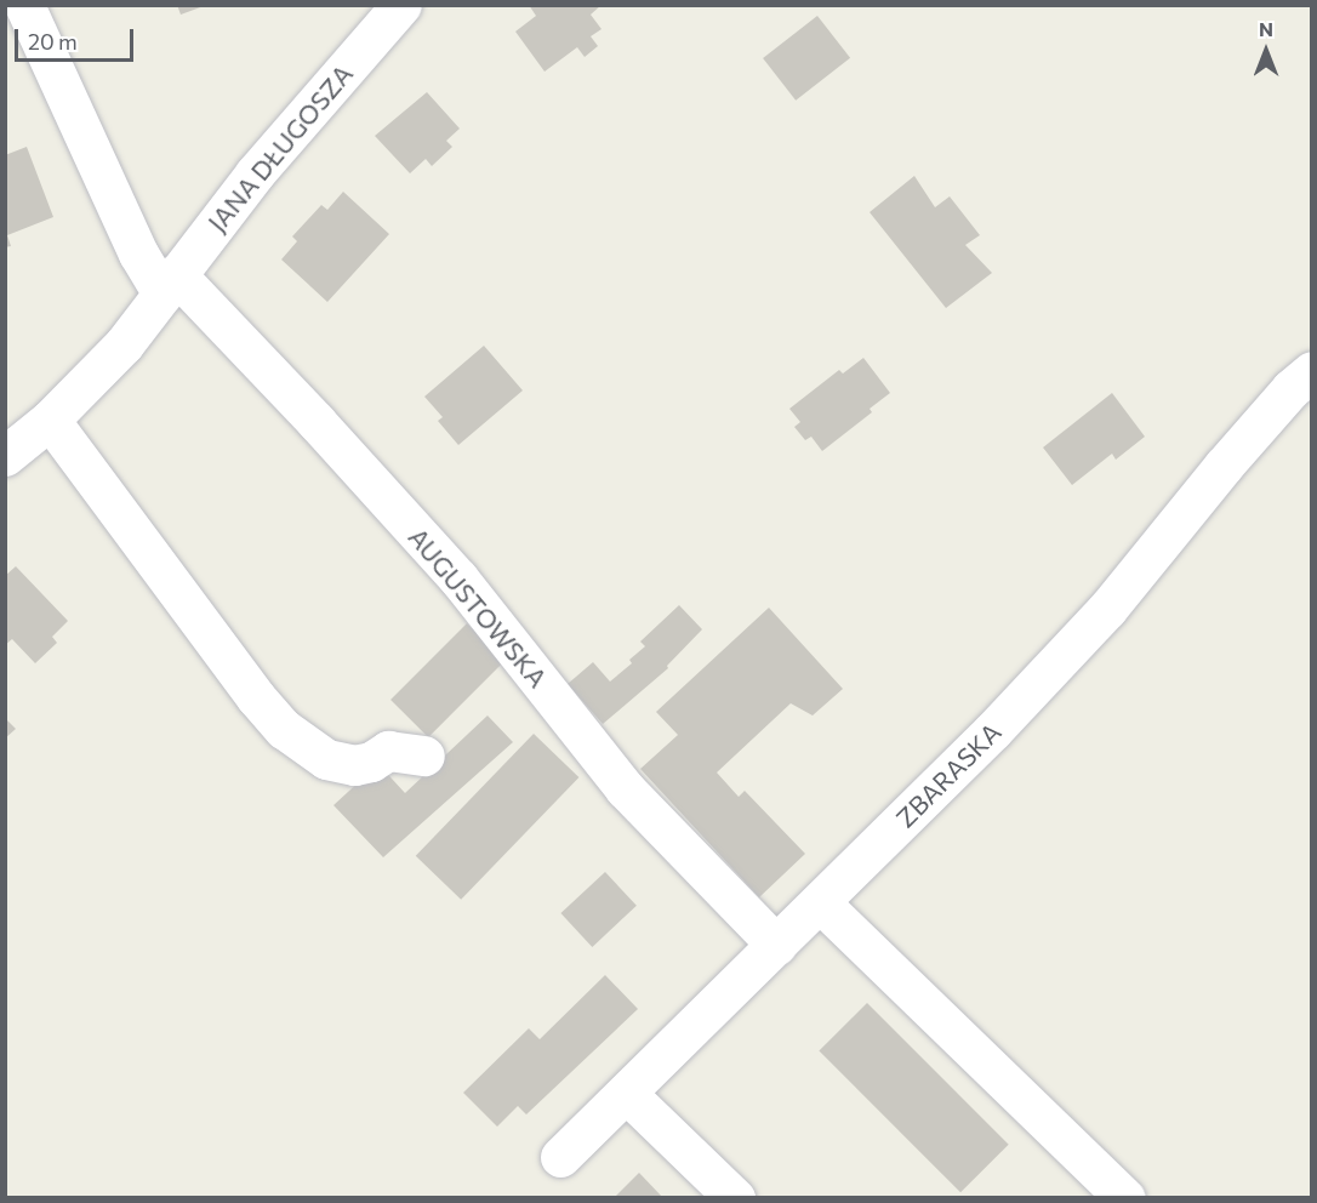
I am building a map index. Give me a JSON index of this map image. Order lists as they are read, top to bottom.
{
  "streets": {
    "street": ["JANA DŁUGOSZA", "AUGUSTOWSKA", "ZBARASKA"]
  },
  "crossings": [
    ["JANA DŁUGOSZA", "AUGUSTOWSKA"],
    ["AUGUSTOWSKA", "ZBARASKA"]
  ],
  "scale_bar": "20 m",
  "north": "top"
}
